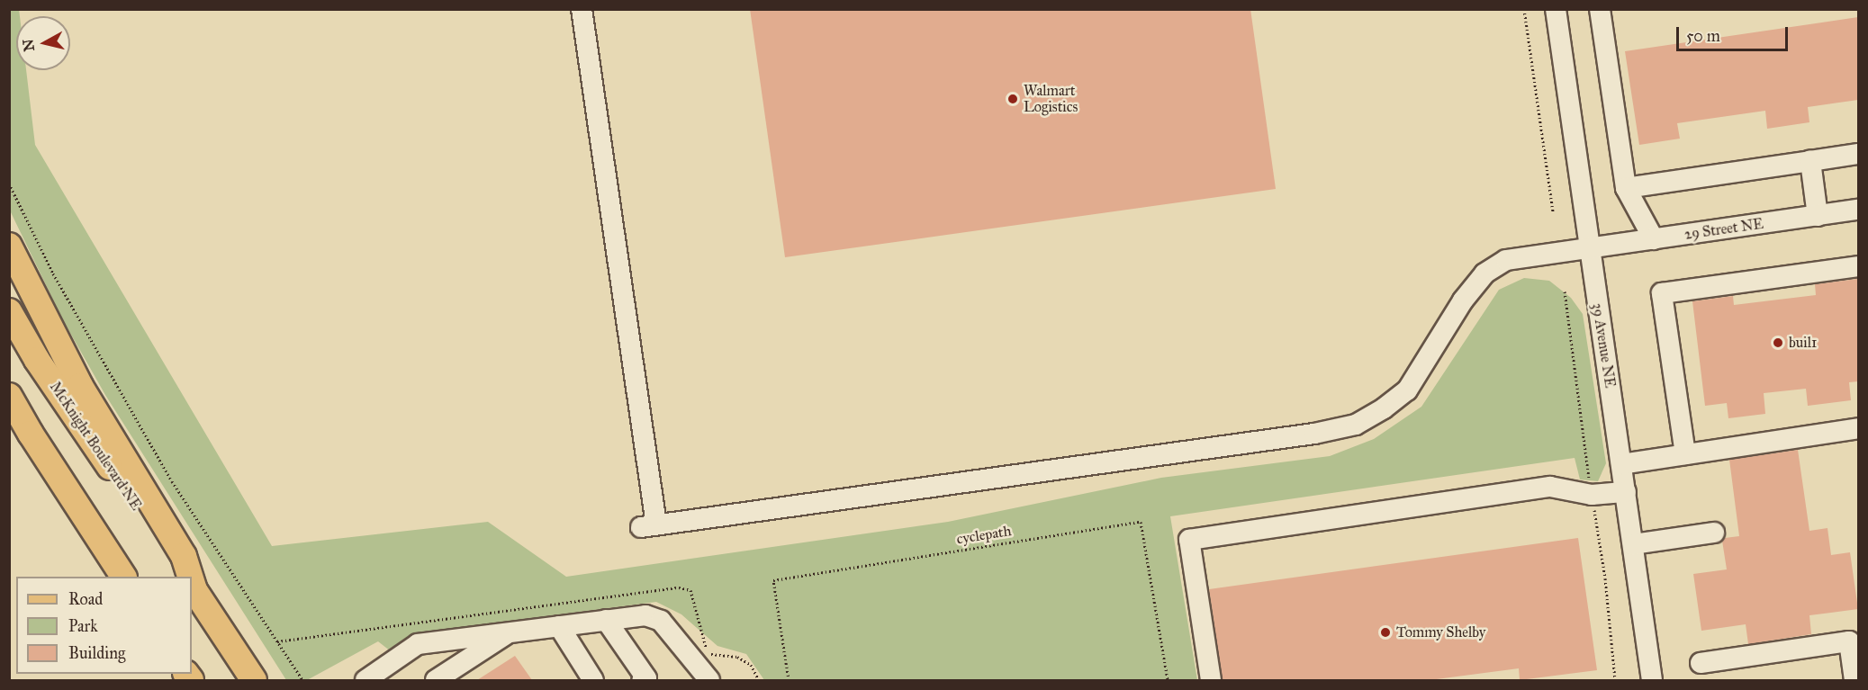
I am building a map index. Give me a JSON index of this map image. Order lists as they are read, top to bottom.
{
  "streets": {
    "main road": ["McKnight Boulevard NE"],
    "street": ["29 Street NE", "39 Avenue NE"],
    "path": ["cyclepath"]
  },
  "crossings": [
    ["29 Street NE", "39 Avenue NE"]
  ],
  "places": ["Walmart Logistics", "buil1", "Tommy Shelby"],
  "legend": ["Road", "Park", "Building"],
  "scale_bar": "50 m",
  "north": "left"
}
